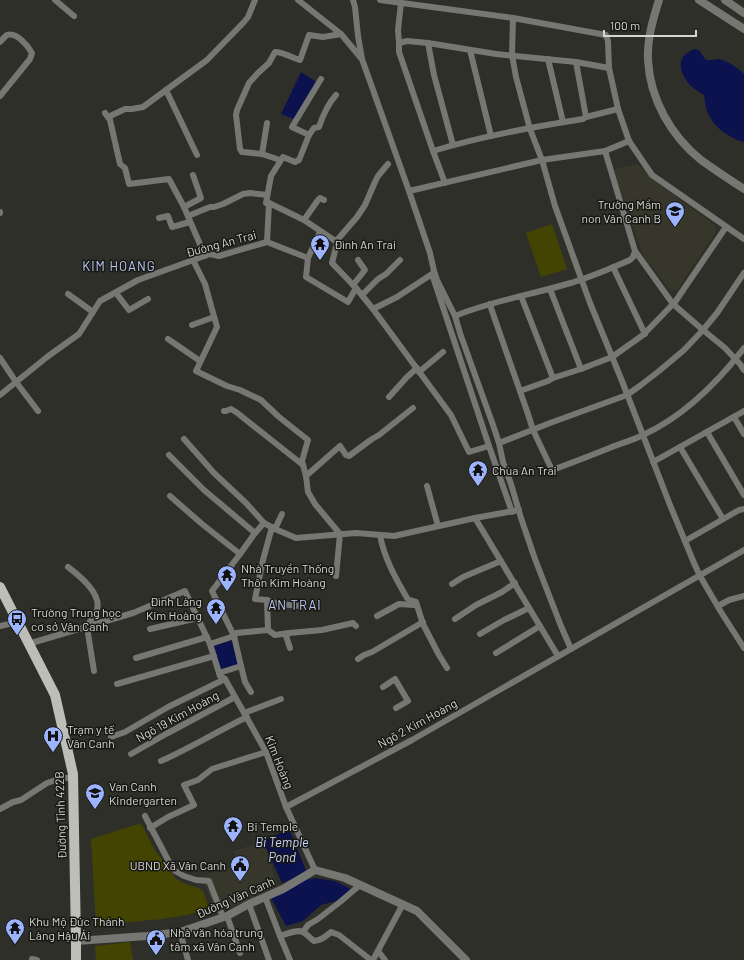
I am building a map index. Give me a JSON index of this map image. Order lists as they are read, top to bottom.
{
  "streets": {
    "main road": ["Đường Tỉnh 422B"],
    "street": [
      "Đường An Trai",
      "Ngõ 19 Kim Hoàng",
      "Ngõ 2 Kim Hoàng",
      "Kim Hoàng",
      "Đường Vân Canh"
    ]
  },
  "crossings": [
    ["Ngõ 19 Kim Hoàng", "Kim Hoàng"],
    ["Ngõ 2 Kim Hoàng", "Kim Hoàng"],
    ["Kim Hoàng", "Đường Vân Canh"],
    ["Đường Tỉnh 422B", "Đường Vân Canh"]
  ],
  "districts": ["KIM HOANG", "AN TRAI"],
  "water": ["Bi Temple Pond"],
  "places": {
    "school or university": ["Trường Mầm non Vân Canh B", "Van Canh Kindergarten"],
    "temple": [
      "Đình An Trai",
      "Chùa An Trai",
      "Nhà Truyền Thống Thôn Kim Hoàng",
      "Đình Làng Kim Hoàng",
      "Bi Temple",
      "Khu Mộ Đức Thánh Làng Hậu Ái"
    ],
    "bus stop": ["Trường Trung học cơ sở Vân Canh"],
    "hospital": ["Trạm y tế Vân Canh"],
    "public building": ["UBND Xã Vân Canh", "Nhà văn hóa trung tâm xã Vân Canh"]
  },
  "scale_bar": "100 m"
}
